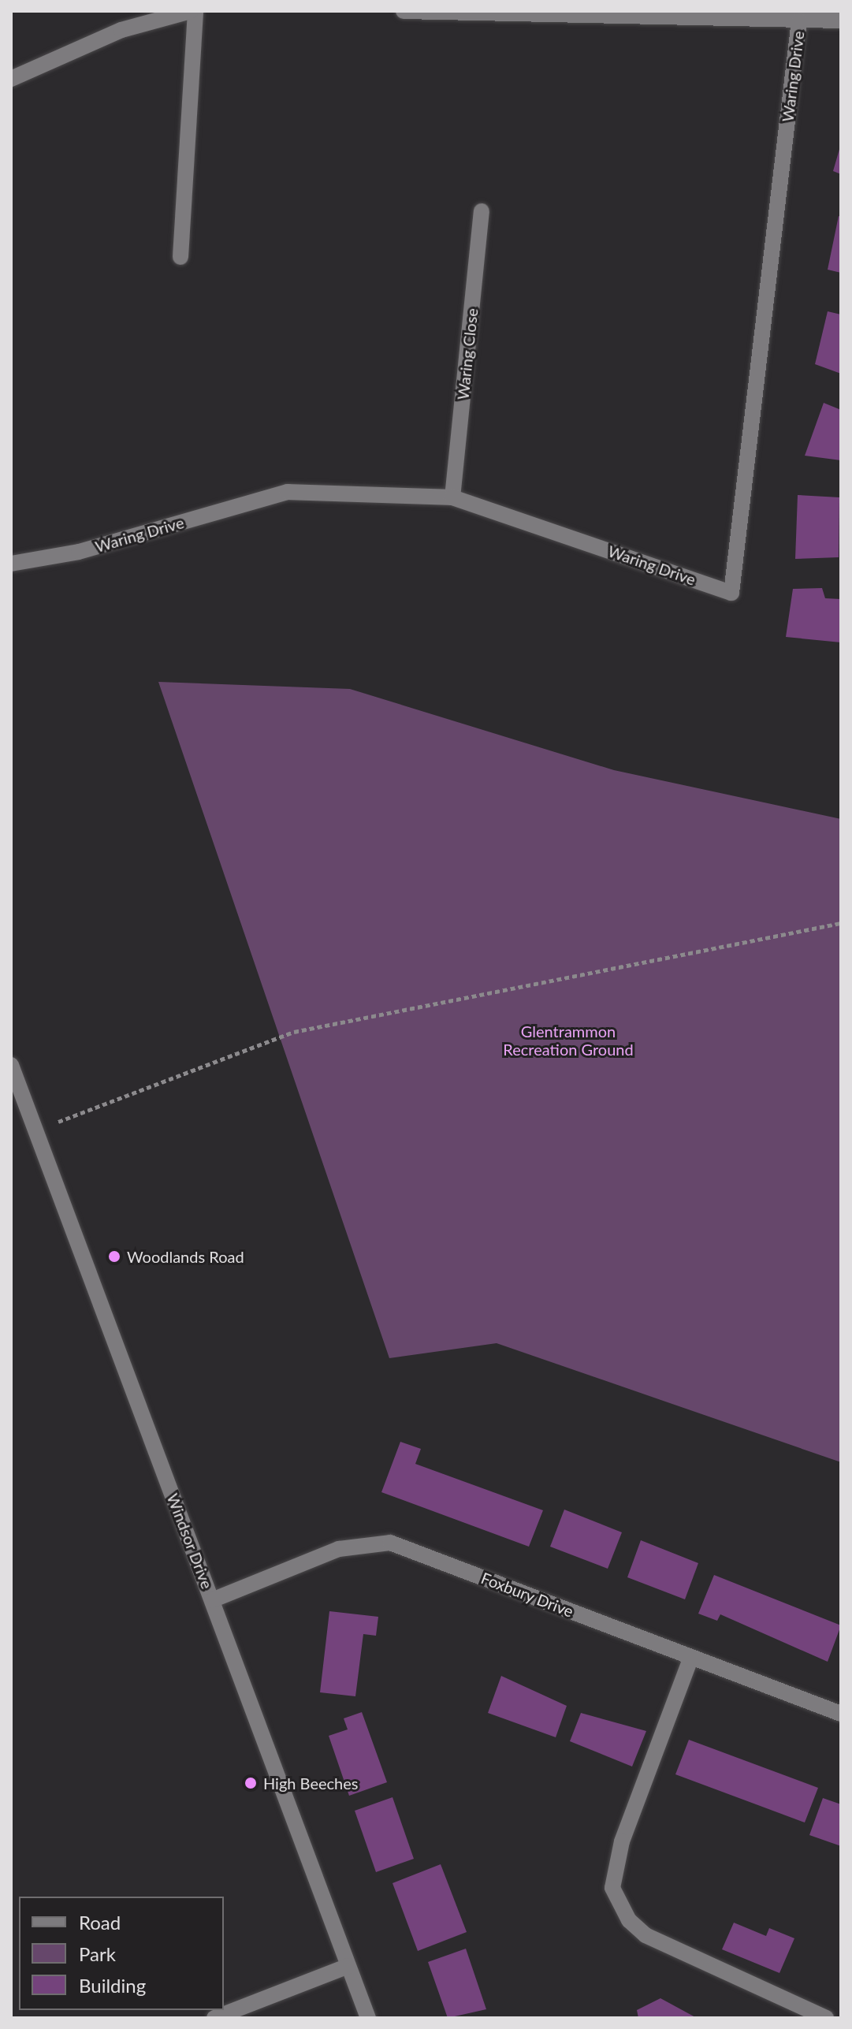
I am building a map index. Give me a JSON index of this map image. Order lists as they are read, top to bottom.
{
  "streets": {
    "street": [
      "Waring Drive",
      "Waring Close",
      "Windsor Drive",
      "Foxbury Drive"
    ]
  },
  "crossings": [
    ["Waring Drive", "Waring Close"],
    ["Windsor Drive", "Foxbury Drive"]
  ],
  "parks": ["Glentrammon Recreation Ground"],
  "places": ["Woodlands Road", "High Beeches"],
  "legend": ["Road", "Park", "Building"]
}
